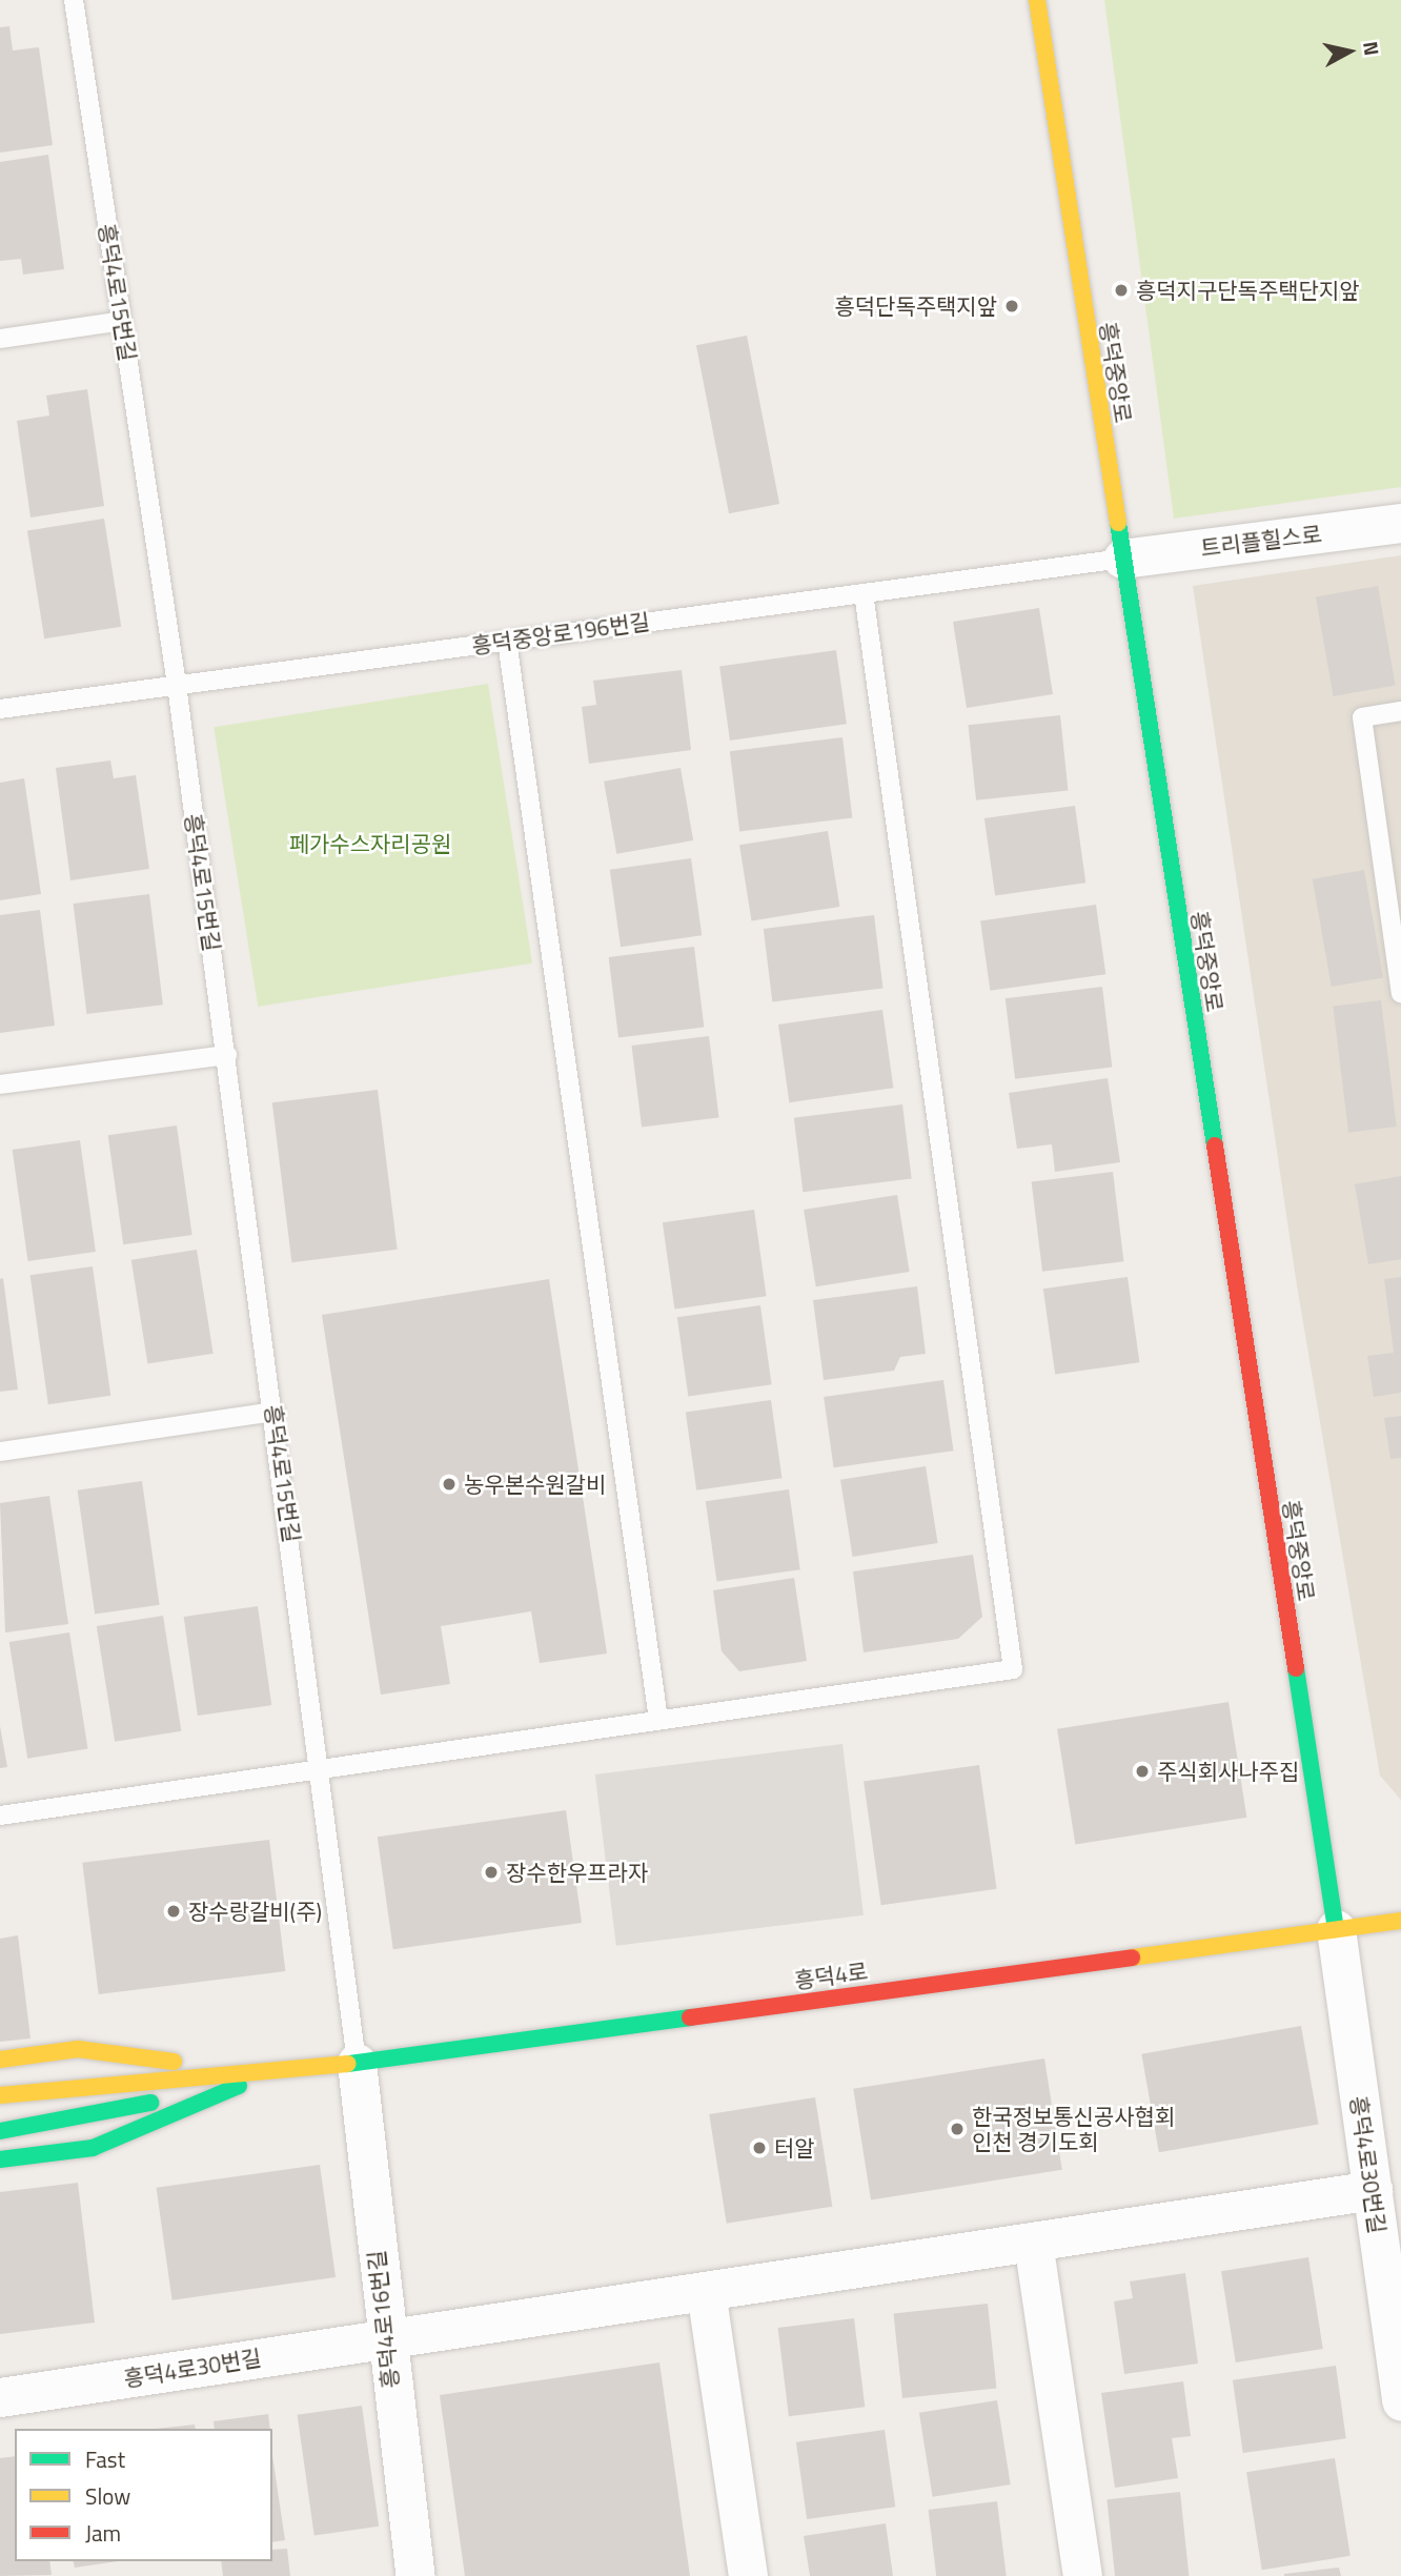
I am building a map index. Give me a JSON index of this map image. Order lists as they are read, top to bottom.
{
  "streets": {
    "street": [
      "흥덕중앙로",
      "트리플힐스로",
      "흥덕4로",
      "흥덕4로30번길",
      "흥덕4로16번길"
    ],
    "lane": ["흥덕4로15번길", "흥덕중앙로196번길"]
  },
  "crossings": [
    ["흥덕4로15번길", "흥덕중앙로196번길"],
    ["흥덕4로15번길", "흥덕4로"],
    ["흥덕4로15번길", "흥덕4로16번길"],
    ["흥덕중앙로", "트리플힐스로"],
    ["흥덕중앙로", "흥덕중앙로196번길"],
    ["흥덕중앙로", "흥덕4로"],
    ["흥덕중앙로", "흥덕4로30번길"],
    ["트리플힐스로", "흥덕중앙로196번길"],
    ["흥덕4로", "흥덕4로30번길"],
    ["흥덕4로", "흥덕4로16번길"],
    ["흥덕4로30번길", "흥덕4로16번길"]
  ],
  "parks": ["페가수스자리공원"],
  "places": [
    "흥덕지구단독주택단지앞",
    "흥덕단독주택지앞",
    "농우본수원갈비",
    "주식회사나주집",
    "장수한우프라자",
    "장수랑갈비(주)",
    "한국정보통신공사협회 인천 경기도회",
    "터알"
  ],
  "legend": ["Fast", "Slow", "Jam"],
  "north": "right"
}
